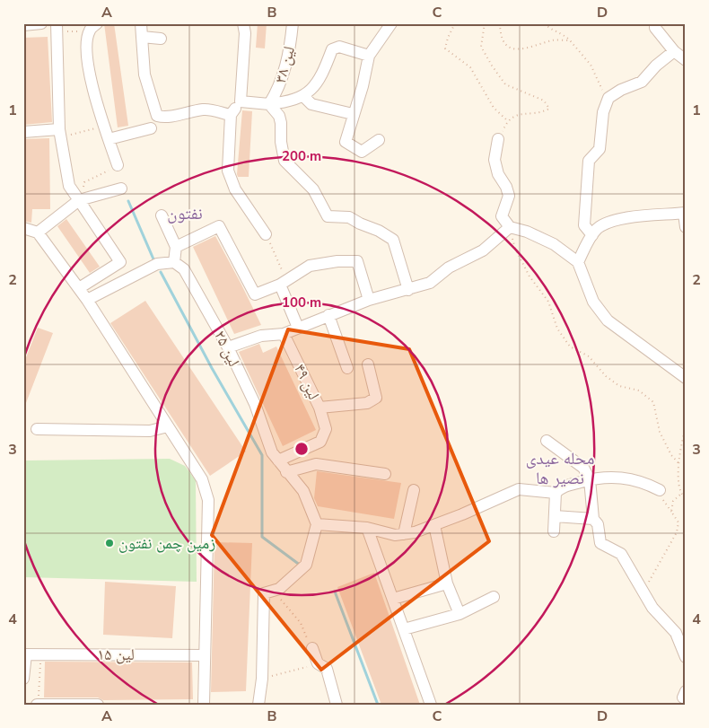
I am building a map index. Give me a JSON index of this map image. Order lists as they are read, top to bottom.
{
  "streets": {
    "street": [
      "لین ۳۸",
      "لین ۲۵",
      "لین ۴۹",
      "لین ۱۵"
    ]
  },
  "crossings": [
    ["لین ۲۵", "لین ۴۹"]
  ],
  "districts": ["نفتون", "محله عیدی نصیر ها"],
  "places": ["زمین چمن نفتون"],
  "grid": {
    "columns": [
      "A",
      "B",
      "C",
      "D"
    ],
    "rows": [
      "1",
      "2",
      "3",
      "4"
    ]
  },
  "rings": ["200 m", "100 m"]
}
